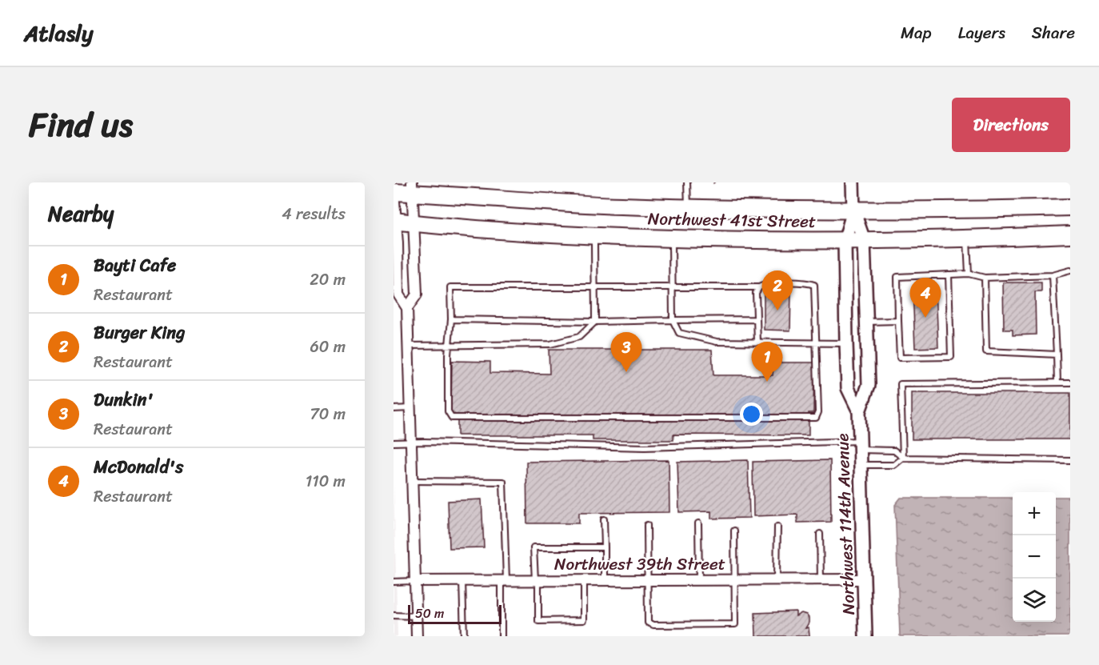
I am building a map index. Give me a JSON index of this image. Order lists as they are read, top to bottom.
{
  "streets": {
    "main road": ["Northwest 41st Street"],
    "street": ["Northwest 114th Avenue", "Northwest 39th Street"]
  },
  "crossings": [
    ["Northwest 41st Street", "Northwest 114th Avenue"],
    ["Northwest 114th Avenue", "Northwest 39th Street"]
  ],
  "scale_bar": "50 m",
  "page": {
    "header": "Atlasly",
    "nav": ["Map", "Layers", "Share"],
    "title": "Find us",
    "buttons": "Directions",
    "heading": ["Nearby", "4 results"],
    "list": [
      {
        "mark": "1",
        "name": "Bayti Cafe",
        "note": "Restaurant",
        "value": "20 m"
      },
      {
        "mark": "2",
        "name": "Burger King",
        "note": "Restaurant",
        "value": "60 m"
      },
      {
        "mark": "3",
        "name": "Dunkin'",
        "note": "Restaurant",
        "value": "70 m"
      },
      {
        "mark": "4",
        "name": "McDonald's",
        "note": "Restaurant",
        "value": "110 m"
      }
    ],
    "pins": [
      "2",
      "4",
      "3",
      "1"
    ],
    "map_buttons": ["+", "−"],
    "scale": "50 m"
  }
}
